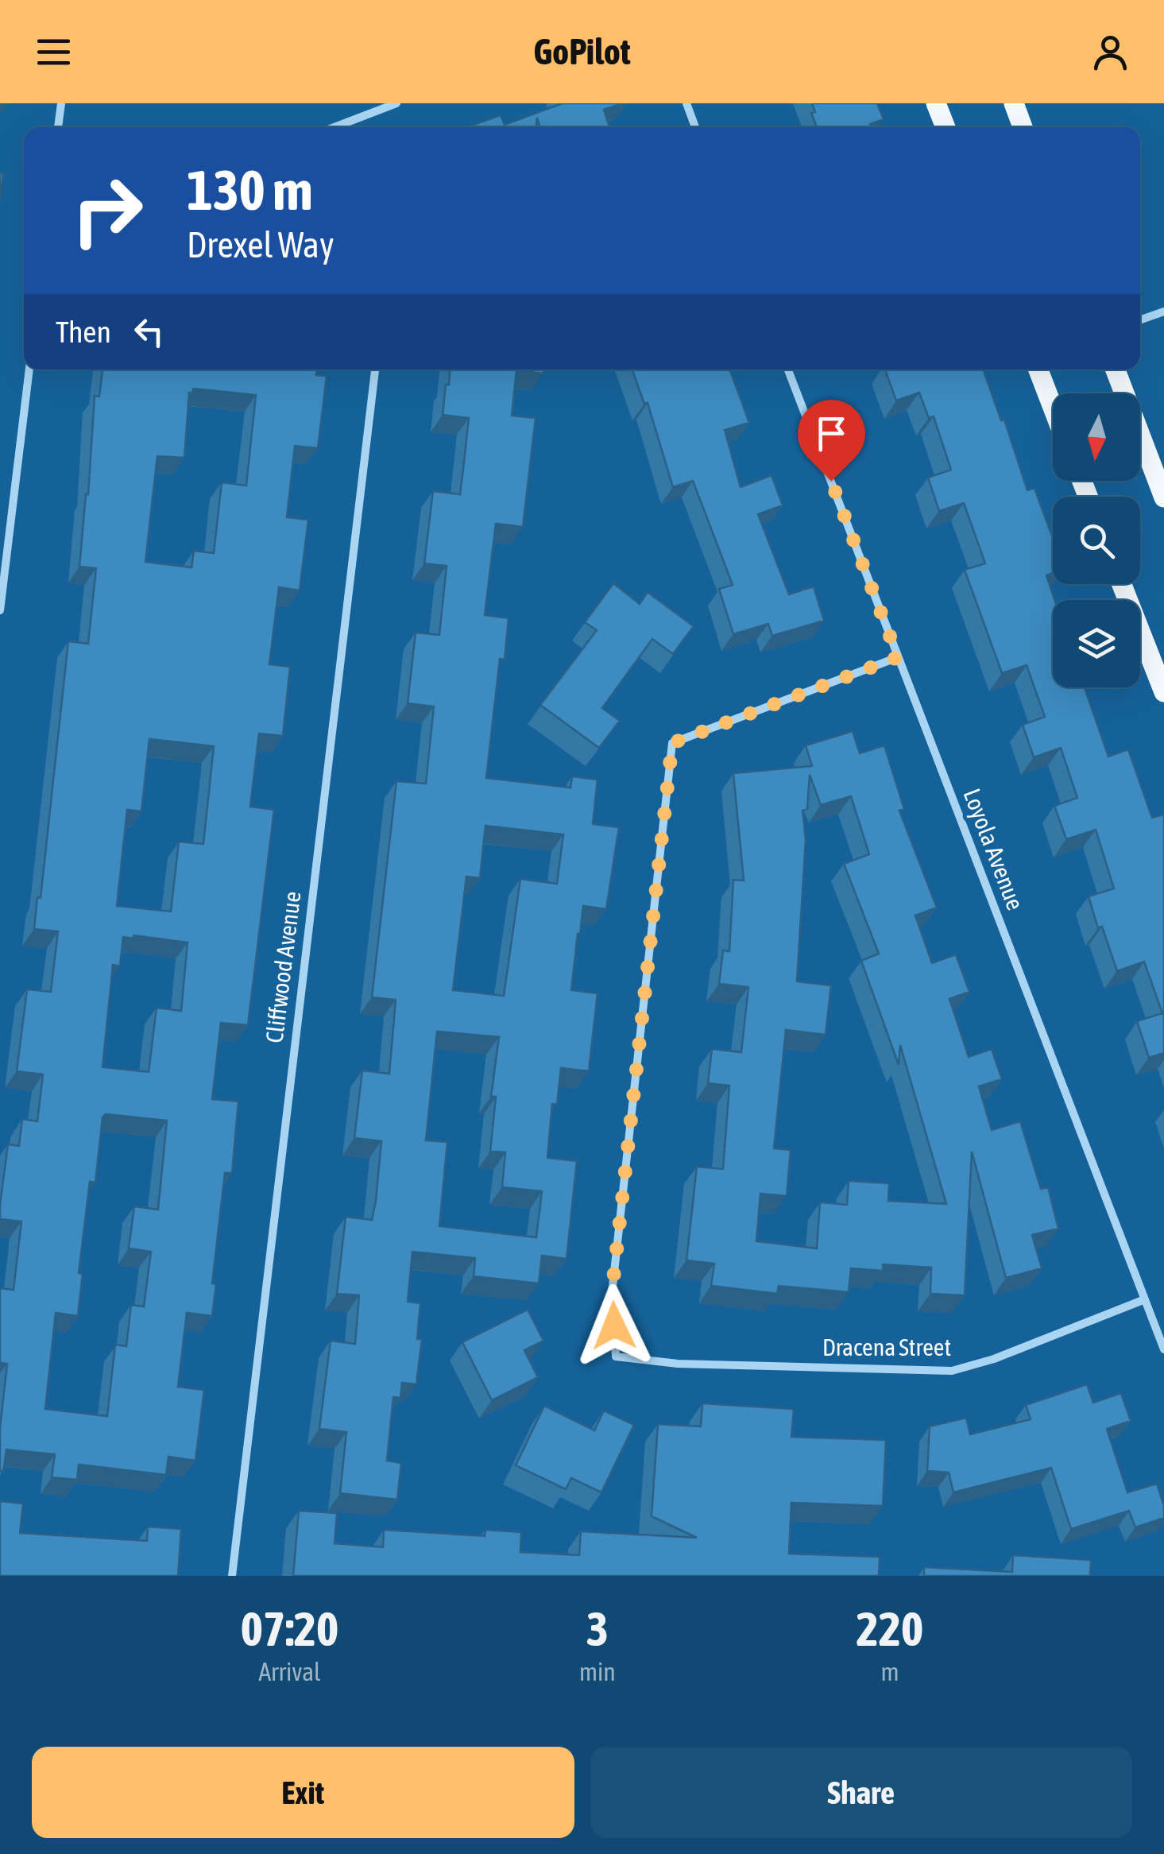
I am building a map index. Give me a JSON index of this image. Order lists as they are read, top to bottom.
{
  "streets": {
    "street": ["Loyola Avenue", "Cliffwood Avenue", "Dracena Street"]
  },
  "crossings": [
    ["Loyola Avenue", "Dracena Street"]
  ],
  "north": "bottom",
  "page": {
    "header": "GoPilot",
    "turn": ["130 m", "Drexel Way"],
    "then": "Then",
    "eta": [
      "07:20",
      "Arrival",
      "3",
      "min",
      "220",
      "m"
    ],
    "buttons": ["Exit", "Share"]
  }
}
